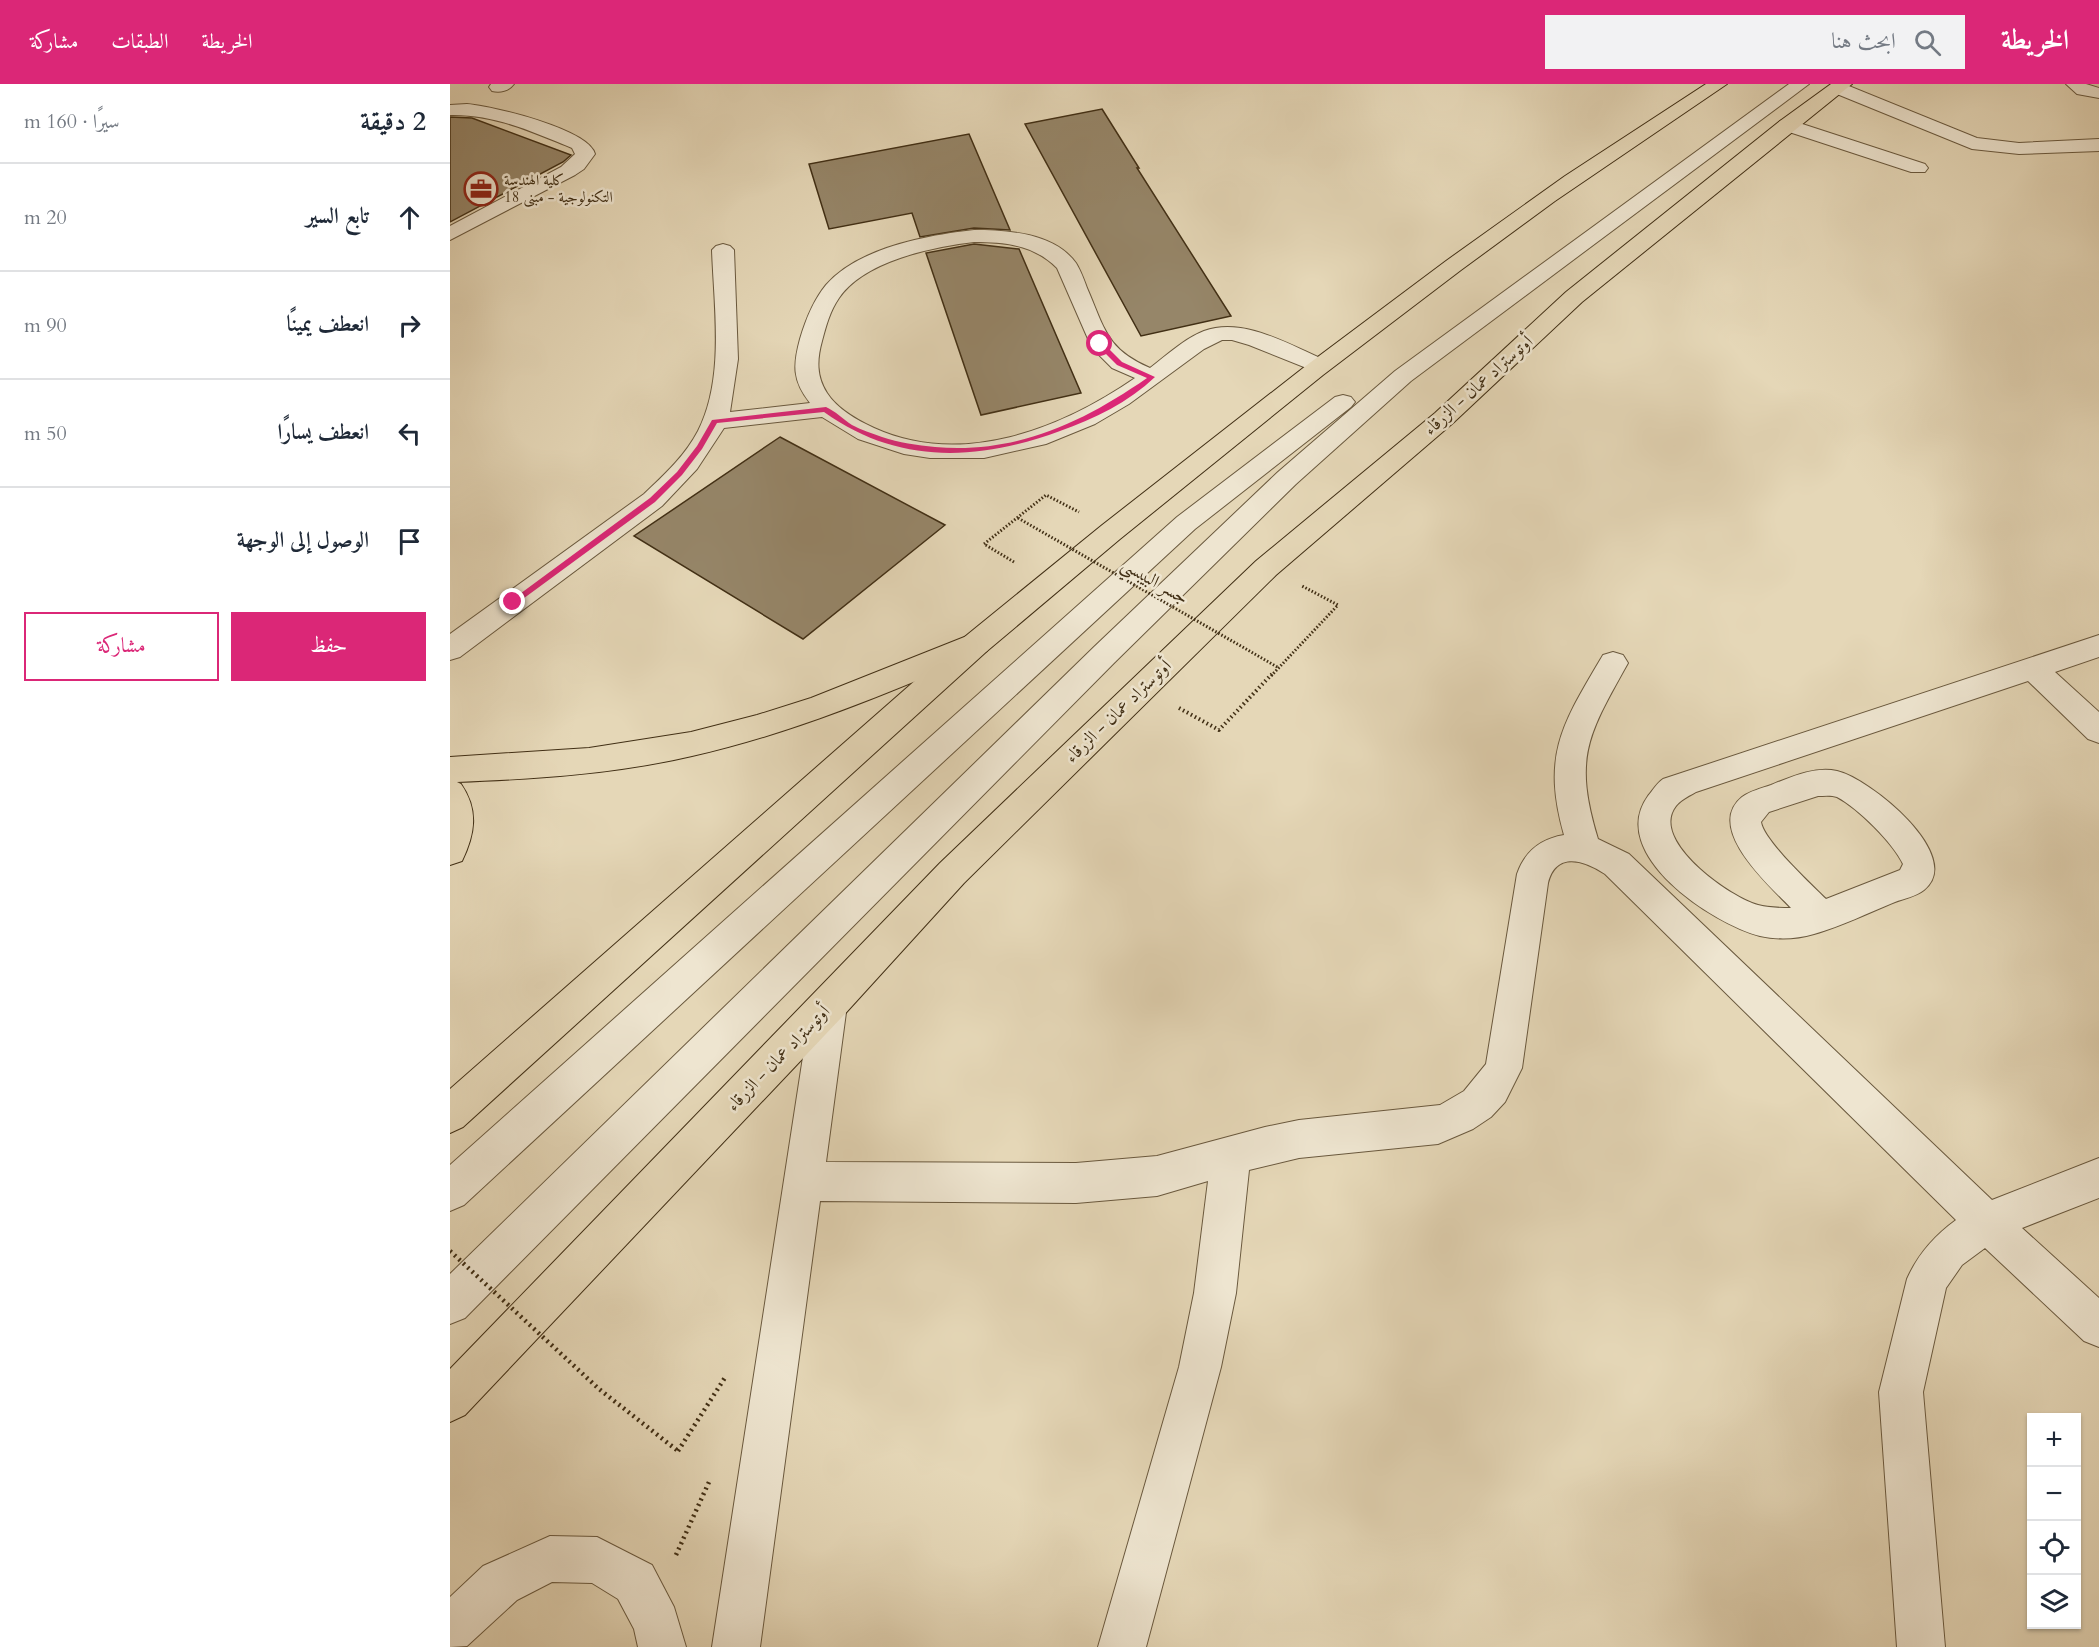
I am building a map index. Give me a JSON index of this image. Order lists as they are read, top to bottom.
{
  "streets": {
    "main road": ["أوتوستراد عمان - الزرقاء"],
    "path": ["جسر البيبسي"]
  },
  "places": {
    "office": ["كلية الهندسة التكنولوجية - مبنى 18"]
  },
  "page": {
    "header": "الخريطة",
    "search": "ابحث هنا",
    "nav": ["الخريطة", "الطبقات", "مشاركة"],
    "heading": ["2 دقيقة", "سيرًا · 160 m"],
    "list": [
      ["تابع السير", "20 m"],
      ["انعطف يمينًا", "90 m"],
      ["انعطف يسارًا", "50 m"],
      "الوصول إلى الوجهة"
    ],
    "buttons": ["حفظ", "مشاركة"],
    "map_buttons": ["+", "−"]
  }
}
